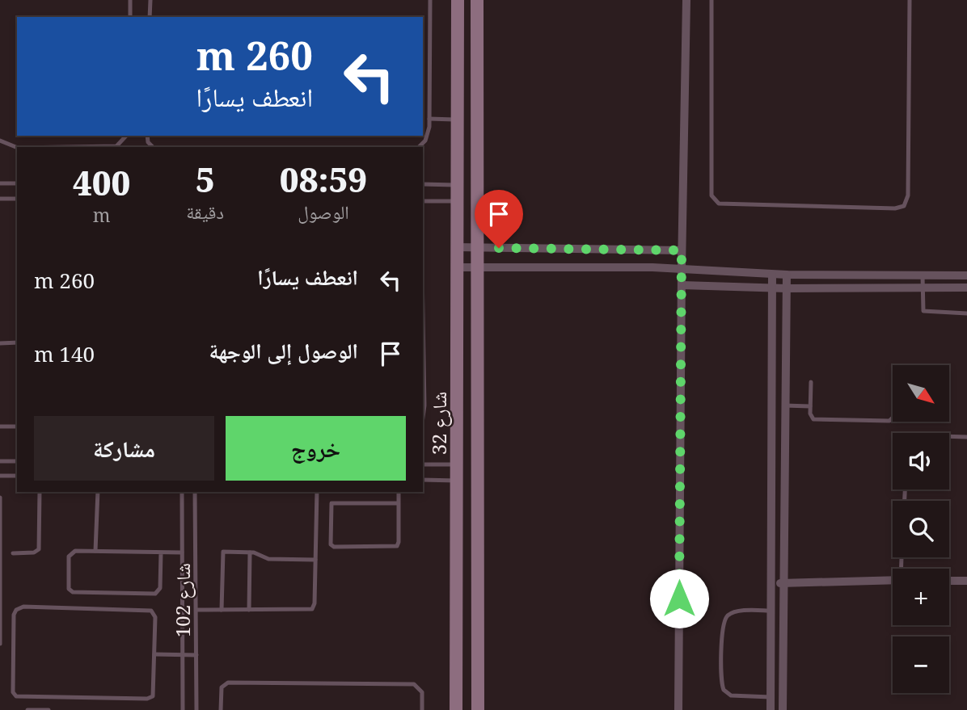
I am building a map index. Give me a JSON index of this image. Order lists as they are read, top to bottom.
{
  "streets": {
    "main road": ["شارع 32"],
    "lane": ["شارع 102"]
  },
  "north": "bottom right",
  "page": {
    "turn": ["260 m", "انعطف يسارًا"],
    "eta": [
      "08:59",
      "الوصول",
      "5",
      "دقيقة",
      "400",
      "m"
    ],
    "list": [
      {
        "name": "انعطف يسارًا",
        "value": "260 m"
      },
      {
        "name": "الوصول إلى الوجهة",
        "value": "140 m"
      }
    ],
    "map_buttons": ["+", "−"],
    "buttons": ["خروج", "مشاركة"]
  }
}
